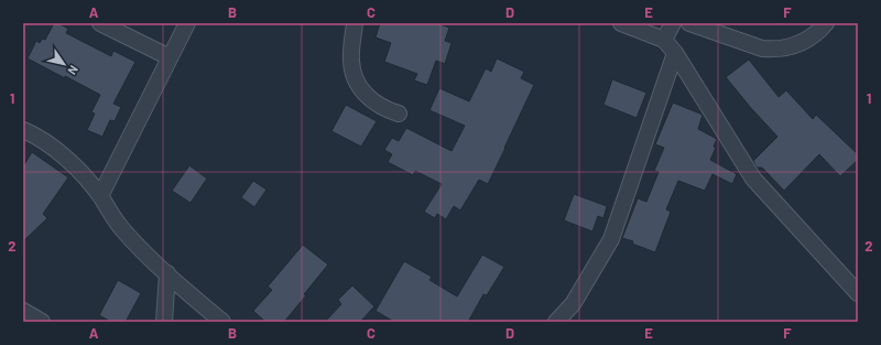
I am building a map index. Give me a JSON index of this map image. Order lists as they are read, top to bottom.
{
  "north": "bottom right",
  "grid": {
    "columns": [
      "A",
      "B",
      "C",
      "D",
      "E",
      "F"
    ],
    "rows": ["1", "2"]
  }
}
